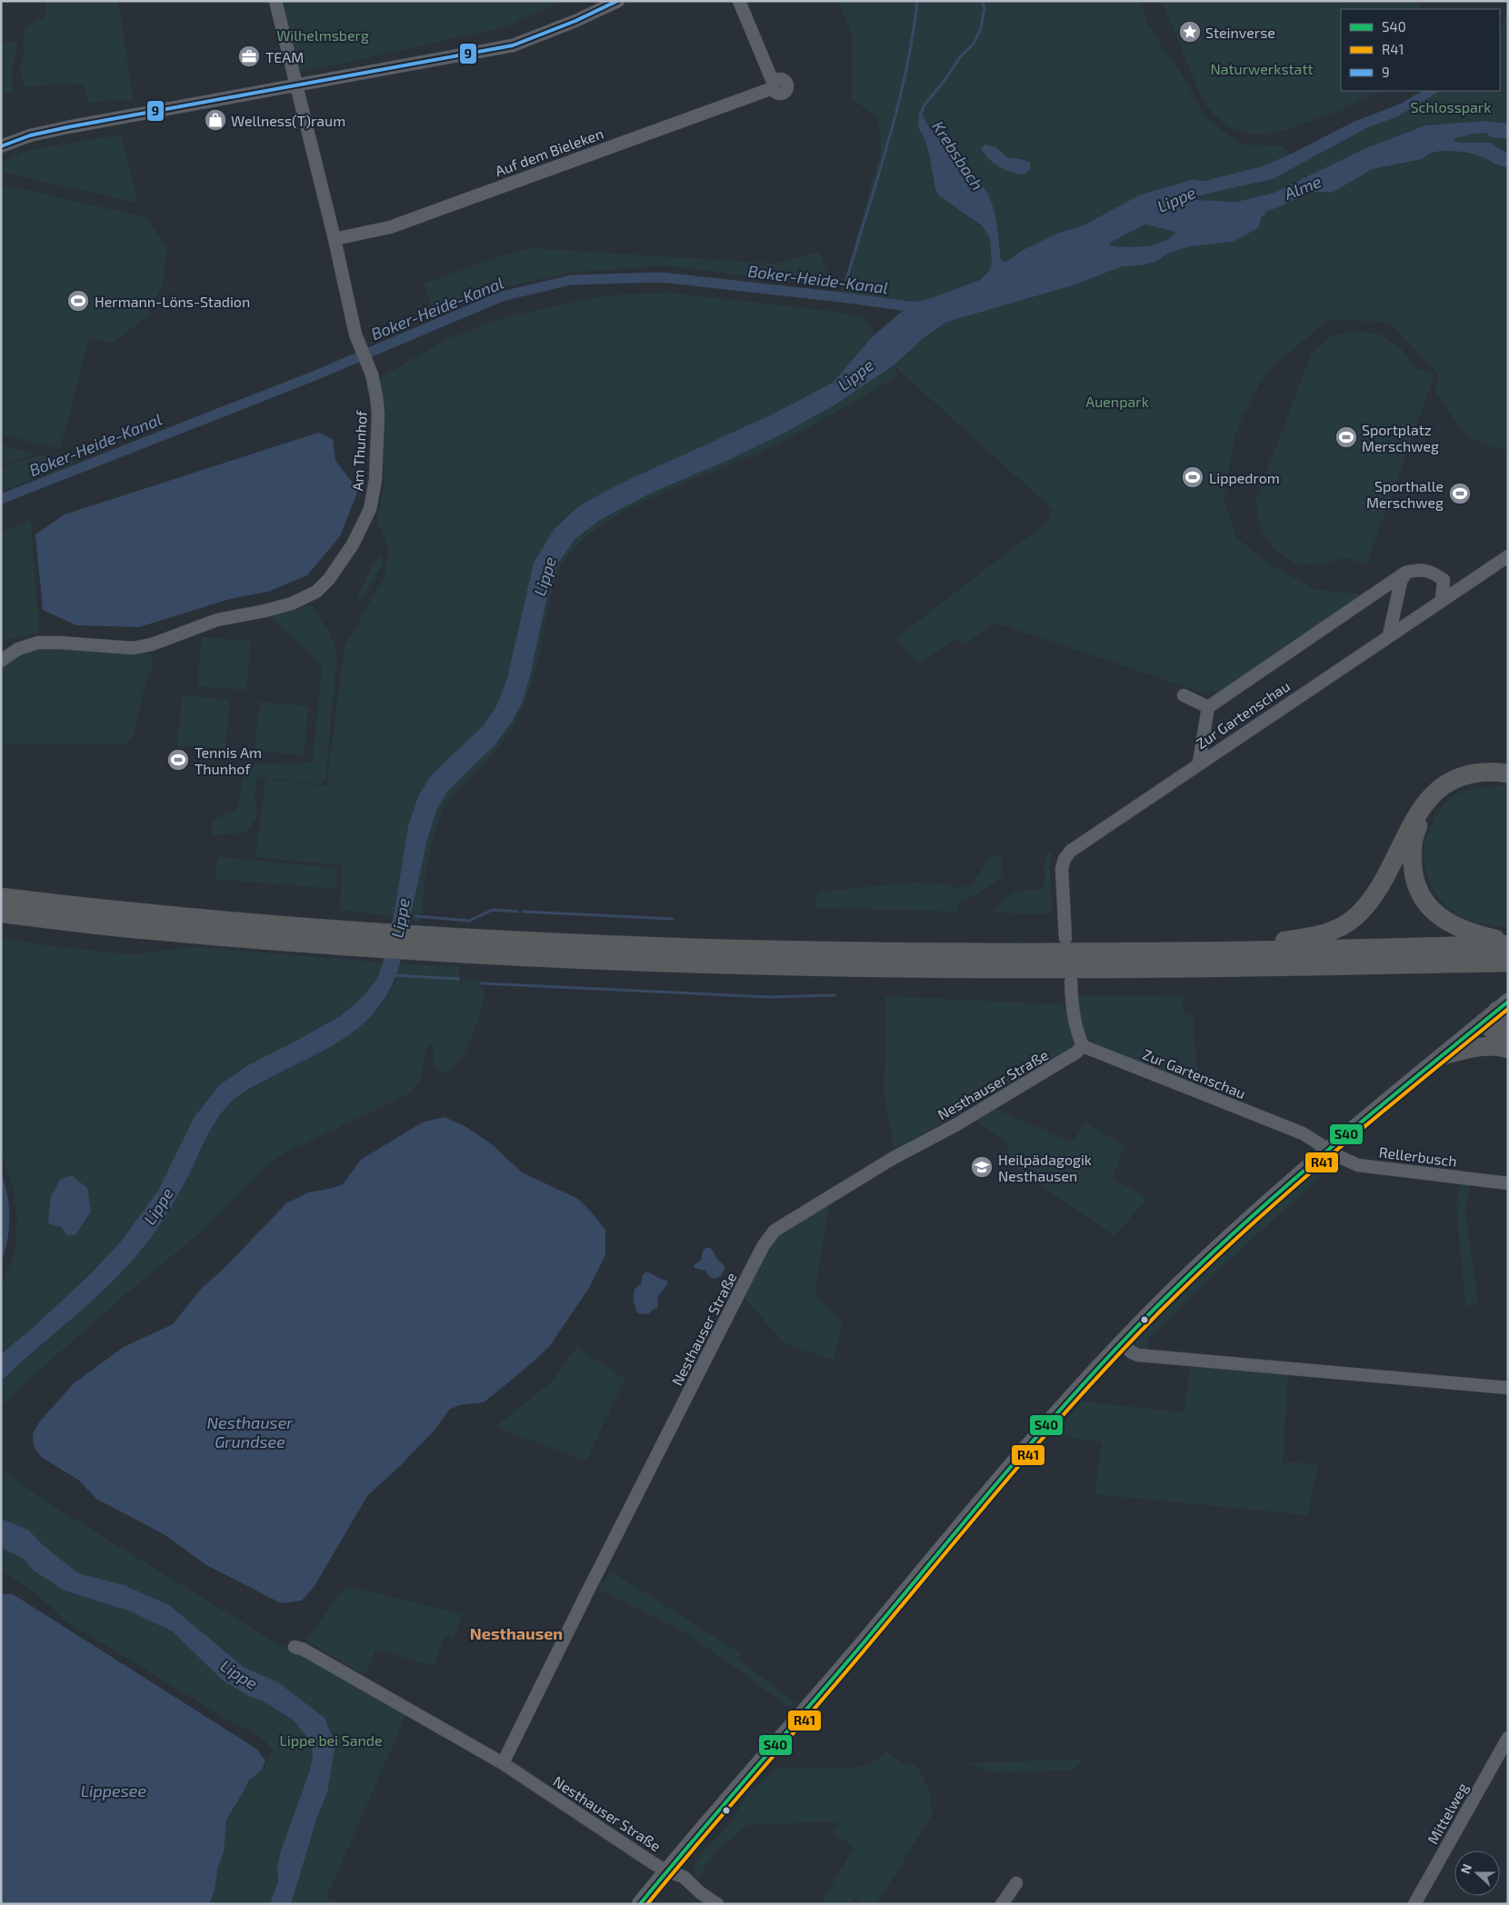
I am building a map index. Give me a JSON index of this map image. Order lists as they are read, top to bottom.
{
  "streets": {
    "street": [
      "Auf dem Bieleken",
      "Am Thunhof",
      "Zur Gartenschau",
      "Nesthauser Straße",
      "Rellerbusch",
      "Mittelweg"
    ]
  },
  "crossings": [
    ["Auf dem Bieleken", "Am Thunhof"],
    ["Zur Gartenschau", "Nesthauser Straße"],
    ["Zur Gartenschau", "Rellerbusch"]
  ],
  "districts": ["Nesthausen"],
  "water": [
    "Krebsbach",
    "Alme",
    "Lippe",
    "Boker-Heide-Kanal",
    "Nesthauser Grundsee",
    "Lippesee"
  ],
  "parks": [
    "Wilhelmsberg",
    "Naturwerkstatt",
    "Schlosspark",
    "Auenpark",
    "Lippe bei Sande"
  ],
  "places": {
    "place": ["Steinverse"],
    "office": ["TEAM"],
    "shop": ["Wellness(T)raum"],
    "sports": [
      "Hermann-Löns-Stadion",
      "Sportplatz Merschweg",
      "Lippedrom",
      "Sporthalle Merschweg",
      "Tennis Am Thunhof"
    ],
    "school or university": ["Heilpädagogik Nesthausen"]
  },
  "lines": ["transit line 9", "transit line S40", "transit line R41"],
  "legend": ["S40", "R41", "9"],
  "north": "left"
}
